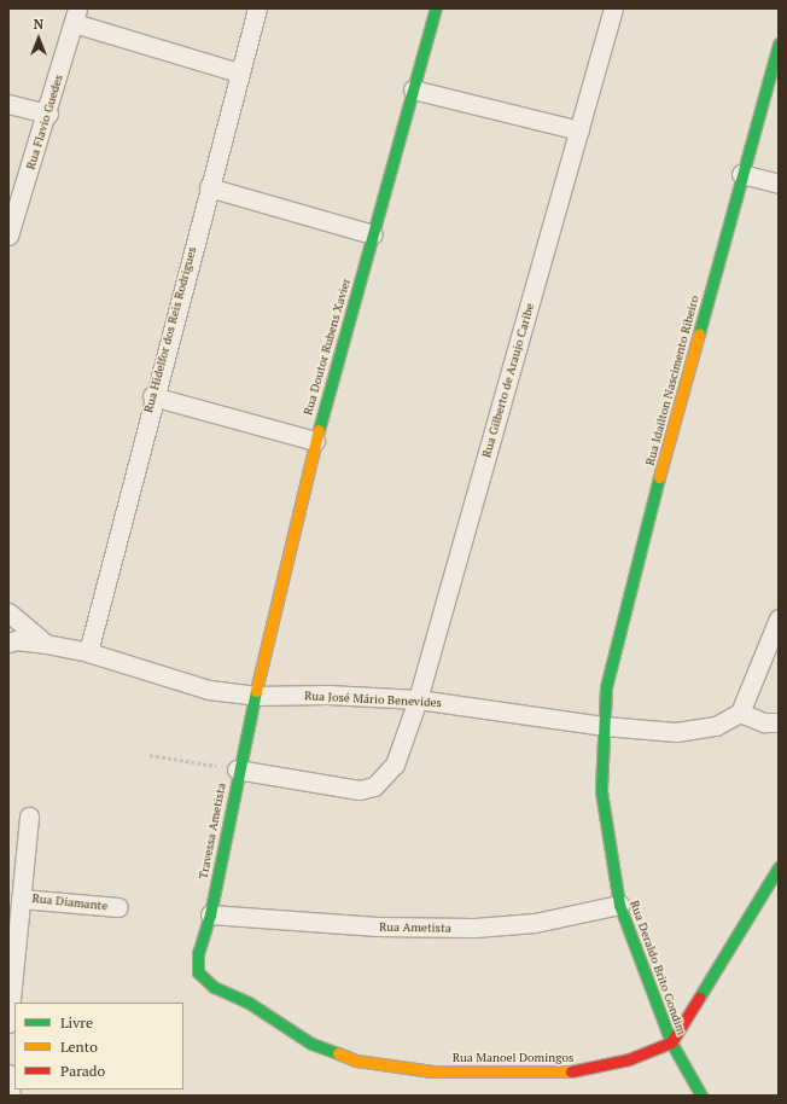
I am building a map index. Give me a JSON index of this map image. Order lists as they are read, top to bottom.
{
  "streets": {
    "street": [
      "Rua Flavio Guedes",
      "Rua Hidelfor dos Reis Rodrigues",
      "Rua Doutor Rubens Xavier",
      "Rua Gilberto de Araujo Caribe",
      "Rua Idailton Nascimento Ribeiro",
      "Rua José Mário Benevides",
      "Travessa Ametista",
      "Rua Diamante",
      "Rua Ametista",
      "Rua Deraldo Brito Gondim",
      "Rua Manoel Domingos"
    ]
  },
  "crossings": [
    ["Rua Hidelfor dos Reis Rodrigues", "Rua José Mário Benevides"],
    ["Rua Doutor Rubens Xavier", "Rua José Mário Benevides"],
    ["Rua Doutor Rubens Xavier", "Travessa Ametista"],
    ["Rua Gilberto de Araujo Caribe", "Rua José Mário Benevides"],
    ["Rua Gilberto de Araujo Caribe", "Travessa Ametista"],
    ["Rua Idailton Nascimento Ribeiro", "Rua José Mário Benevides"],
    ["Rua Idailton Nascimento Ribeiro", "Rua Deraldo Brito Gondim"],
    ["Rua José Mário Benevides", "Travessa Ametista"],
    ["Rua José Mário Benevides", "Rua Deraldo Brito Gondim"],
    ["Travessa Ametista", "Rua Ametista"],
    ["Travessa Ametista", "Rua Manoel Domingos"],
    ["Rua Ametista", "Rua Deraldo Brito Gondim"],
    ["Rua Deraldo Brito Gondim", "Rua Manoel Domingos"]
  ],
  "legend": ["Livre", "Lento", "Parado"],
  "north": "top"
}
